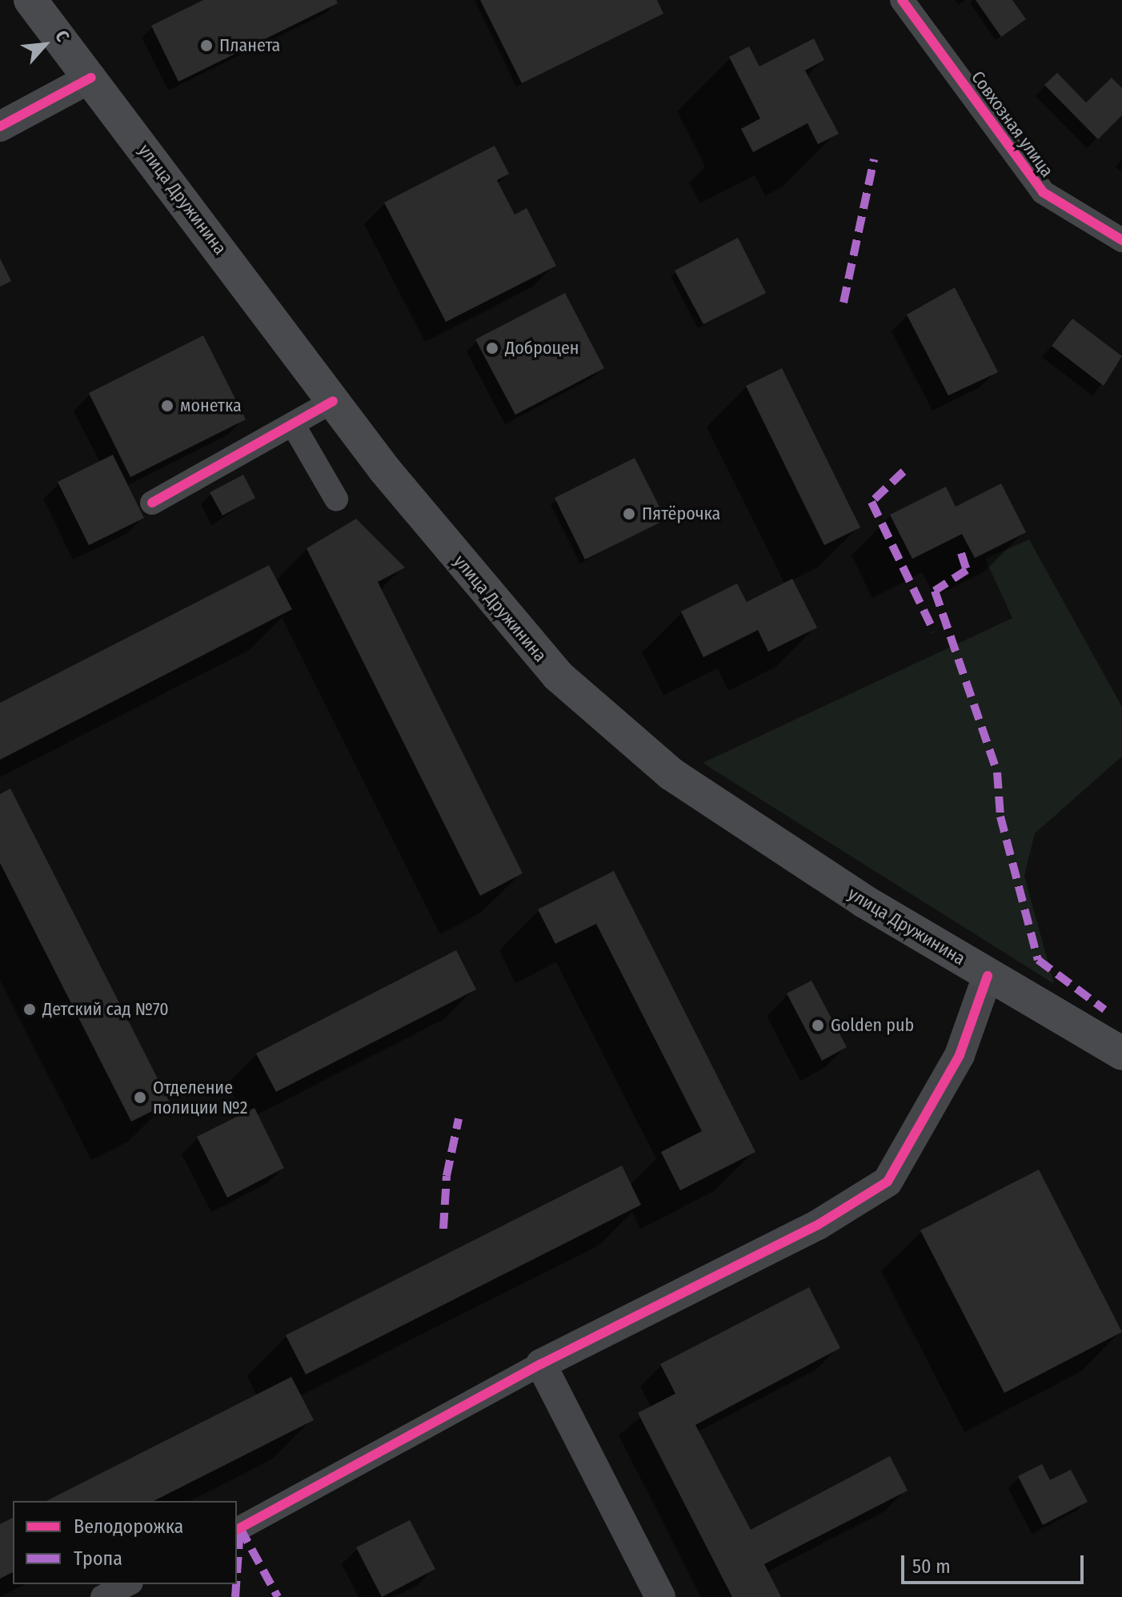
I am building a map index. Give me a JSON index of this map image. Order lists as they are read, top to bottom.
{
  "streets": {
    "main road": ["улица Дружинина"],
    "street": ["Совхозная улица"]
  },
  "places": [
    "Планета",
    "Доброцен",
    "монетка",
    "Пятёрочка",
    "Детский сад №70",
    "Golden pub",
    "Отделение полиции №2"
  ],
  "legend": ["Велодорожка", "Тропа"],
  "scale_bar": "50 m",
  "north": "top right"
}
